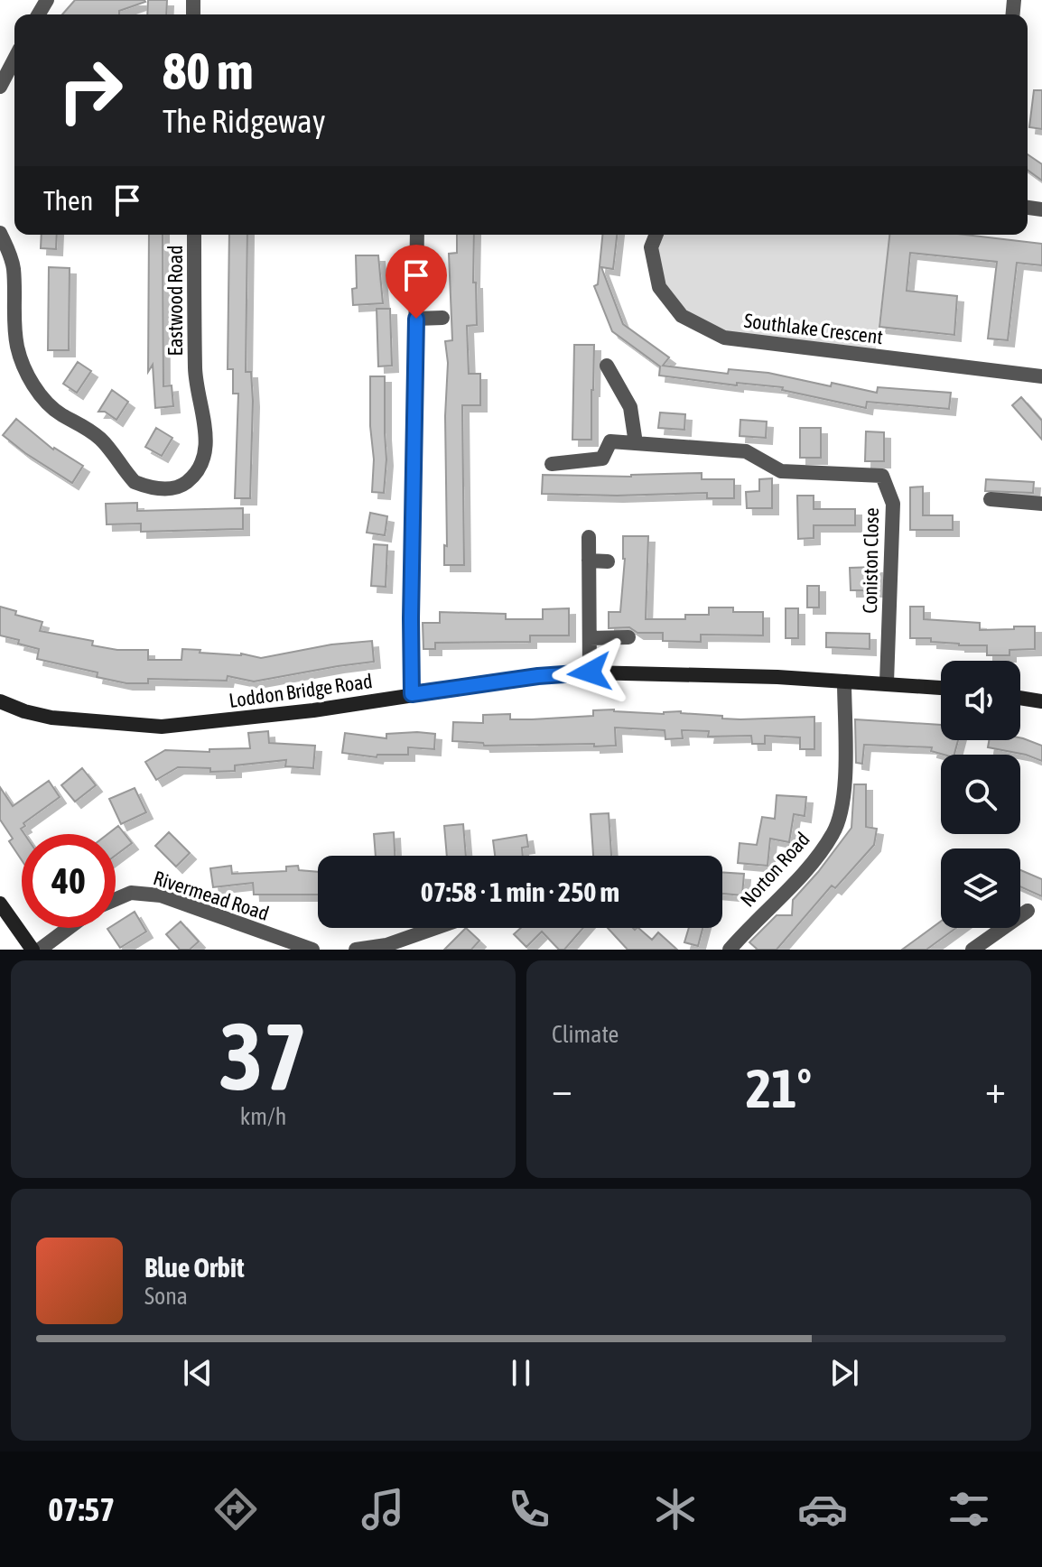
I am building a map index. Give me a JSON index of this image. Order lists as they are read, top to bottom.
{
  "streets": {
    "street": [
      "Eastwood Road",
      "Southlake Crescent",
      "Coniston Close",
      "Loddon Bridge Road",
      "Norton Road",
      "Rivermead Road"
    ]
  },
  "crossings": [
    ["Coniston Close", "Loddon Bridge Road"],
    ["Loddon Bridge Road", "Norton Road"]
  ],
  "page": {
    "turn": ["80 m", "The Ridgeway"],
    "then": "Then",
    "limit": "40",
    "trip": "07:58 · 1 min · 250 m",
    "tile": [
      ["37", "km/h"],
      "Climate"
    ],
    "heat": ["−", "21°", "+"],
    "song": ["Blue Orbit", "Sona"],
    "tabs": "07:57"
  }
}
